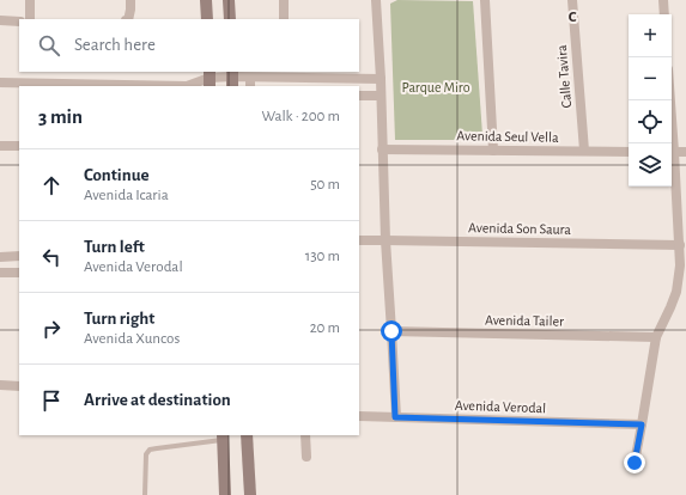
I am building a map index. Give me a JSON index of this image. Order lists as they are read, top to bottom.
{
  "streets": {
    "street": [
      "Calle Tavira",
      "Avenida Seul Vella",
      "Avenida Son Saura",
      "Avenida Tailer",
      "Avenida Verodal"
    ]
  },
  "crossings": [
    ["Calle Tavira", "Avenida Seul Vella"]
  ],
  "parks": ["Parque Miro"],
  "page": {
    "map_buttons": ["+", "−"],
    "search": "Search here",
    "heading": ["3 min", "Walk · 200 m"],
    "list": [
      ["Continue", "Avenida Icaria", "50 m"],
      ["Turn left", "Avenida Verodal", "130 m"],
      ["Turn right", "Avenida Xuncos", "20 m"],
      "Arrive at destination"
    ]
  },
  "grid": {
    "columns": ["C"]
  }
}
